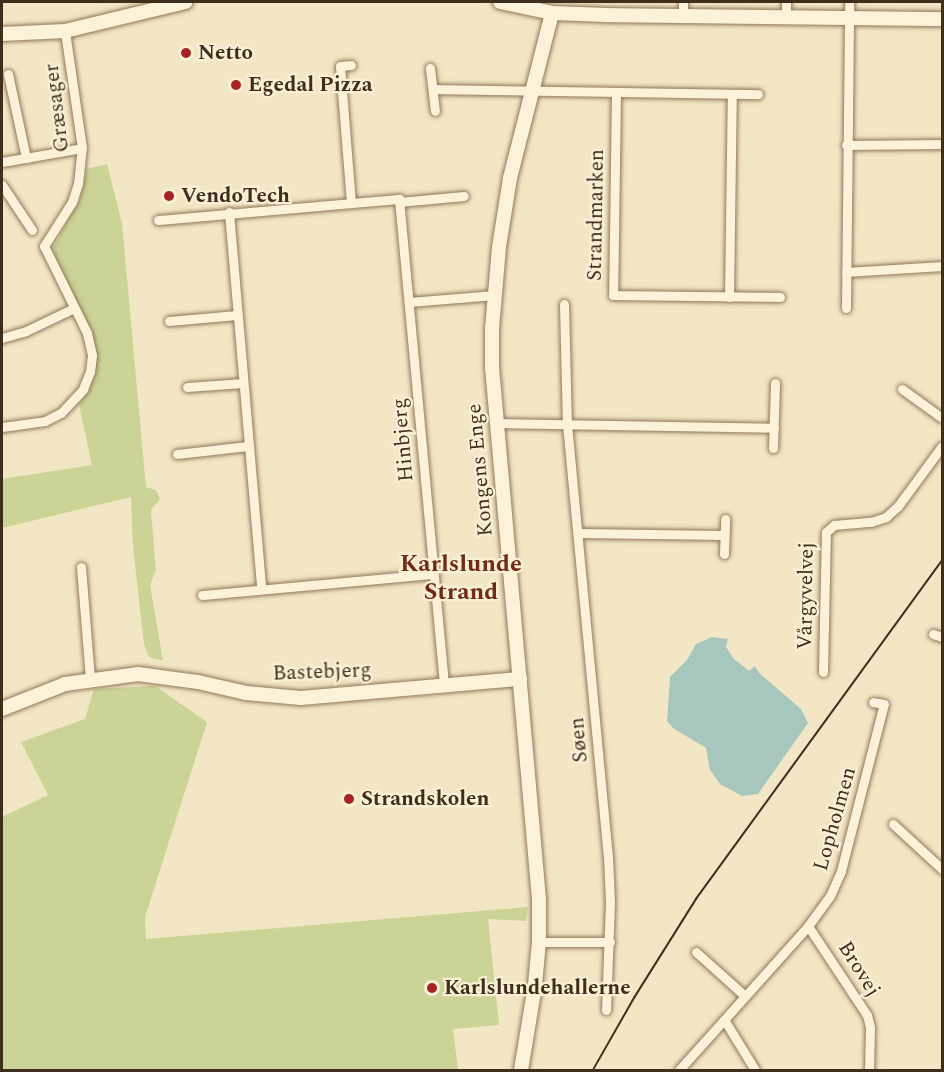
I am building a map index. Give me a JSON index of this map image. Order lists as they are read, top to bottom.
{
  "streets": {
    "street": [
      "Græsager",
      "Strandmarken",
      "Hinbjerg",
      "Kongens Enge",
      "Vårgyvelvej",
      "Bastebjerg",
      "Søen",
      "Lopholmen",
      "Brovej"
    ]
  },
  "crossings": [
    ["Hinbjerg", "Bastebjerg"],
    ["Kongens Enge", "Bastebjerg"],
    ["Lopholmen", "Brovej"]
  ],
  "districts": ["Karlslunde Strand"],
  "places": [
    "Netto",
    "Egedal Pizza",
    "VendoTech",
    "Strandskolen",
    "Karlslundehallerne"
  ]
}
